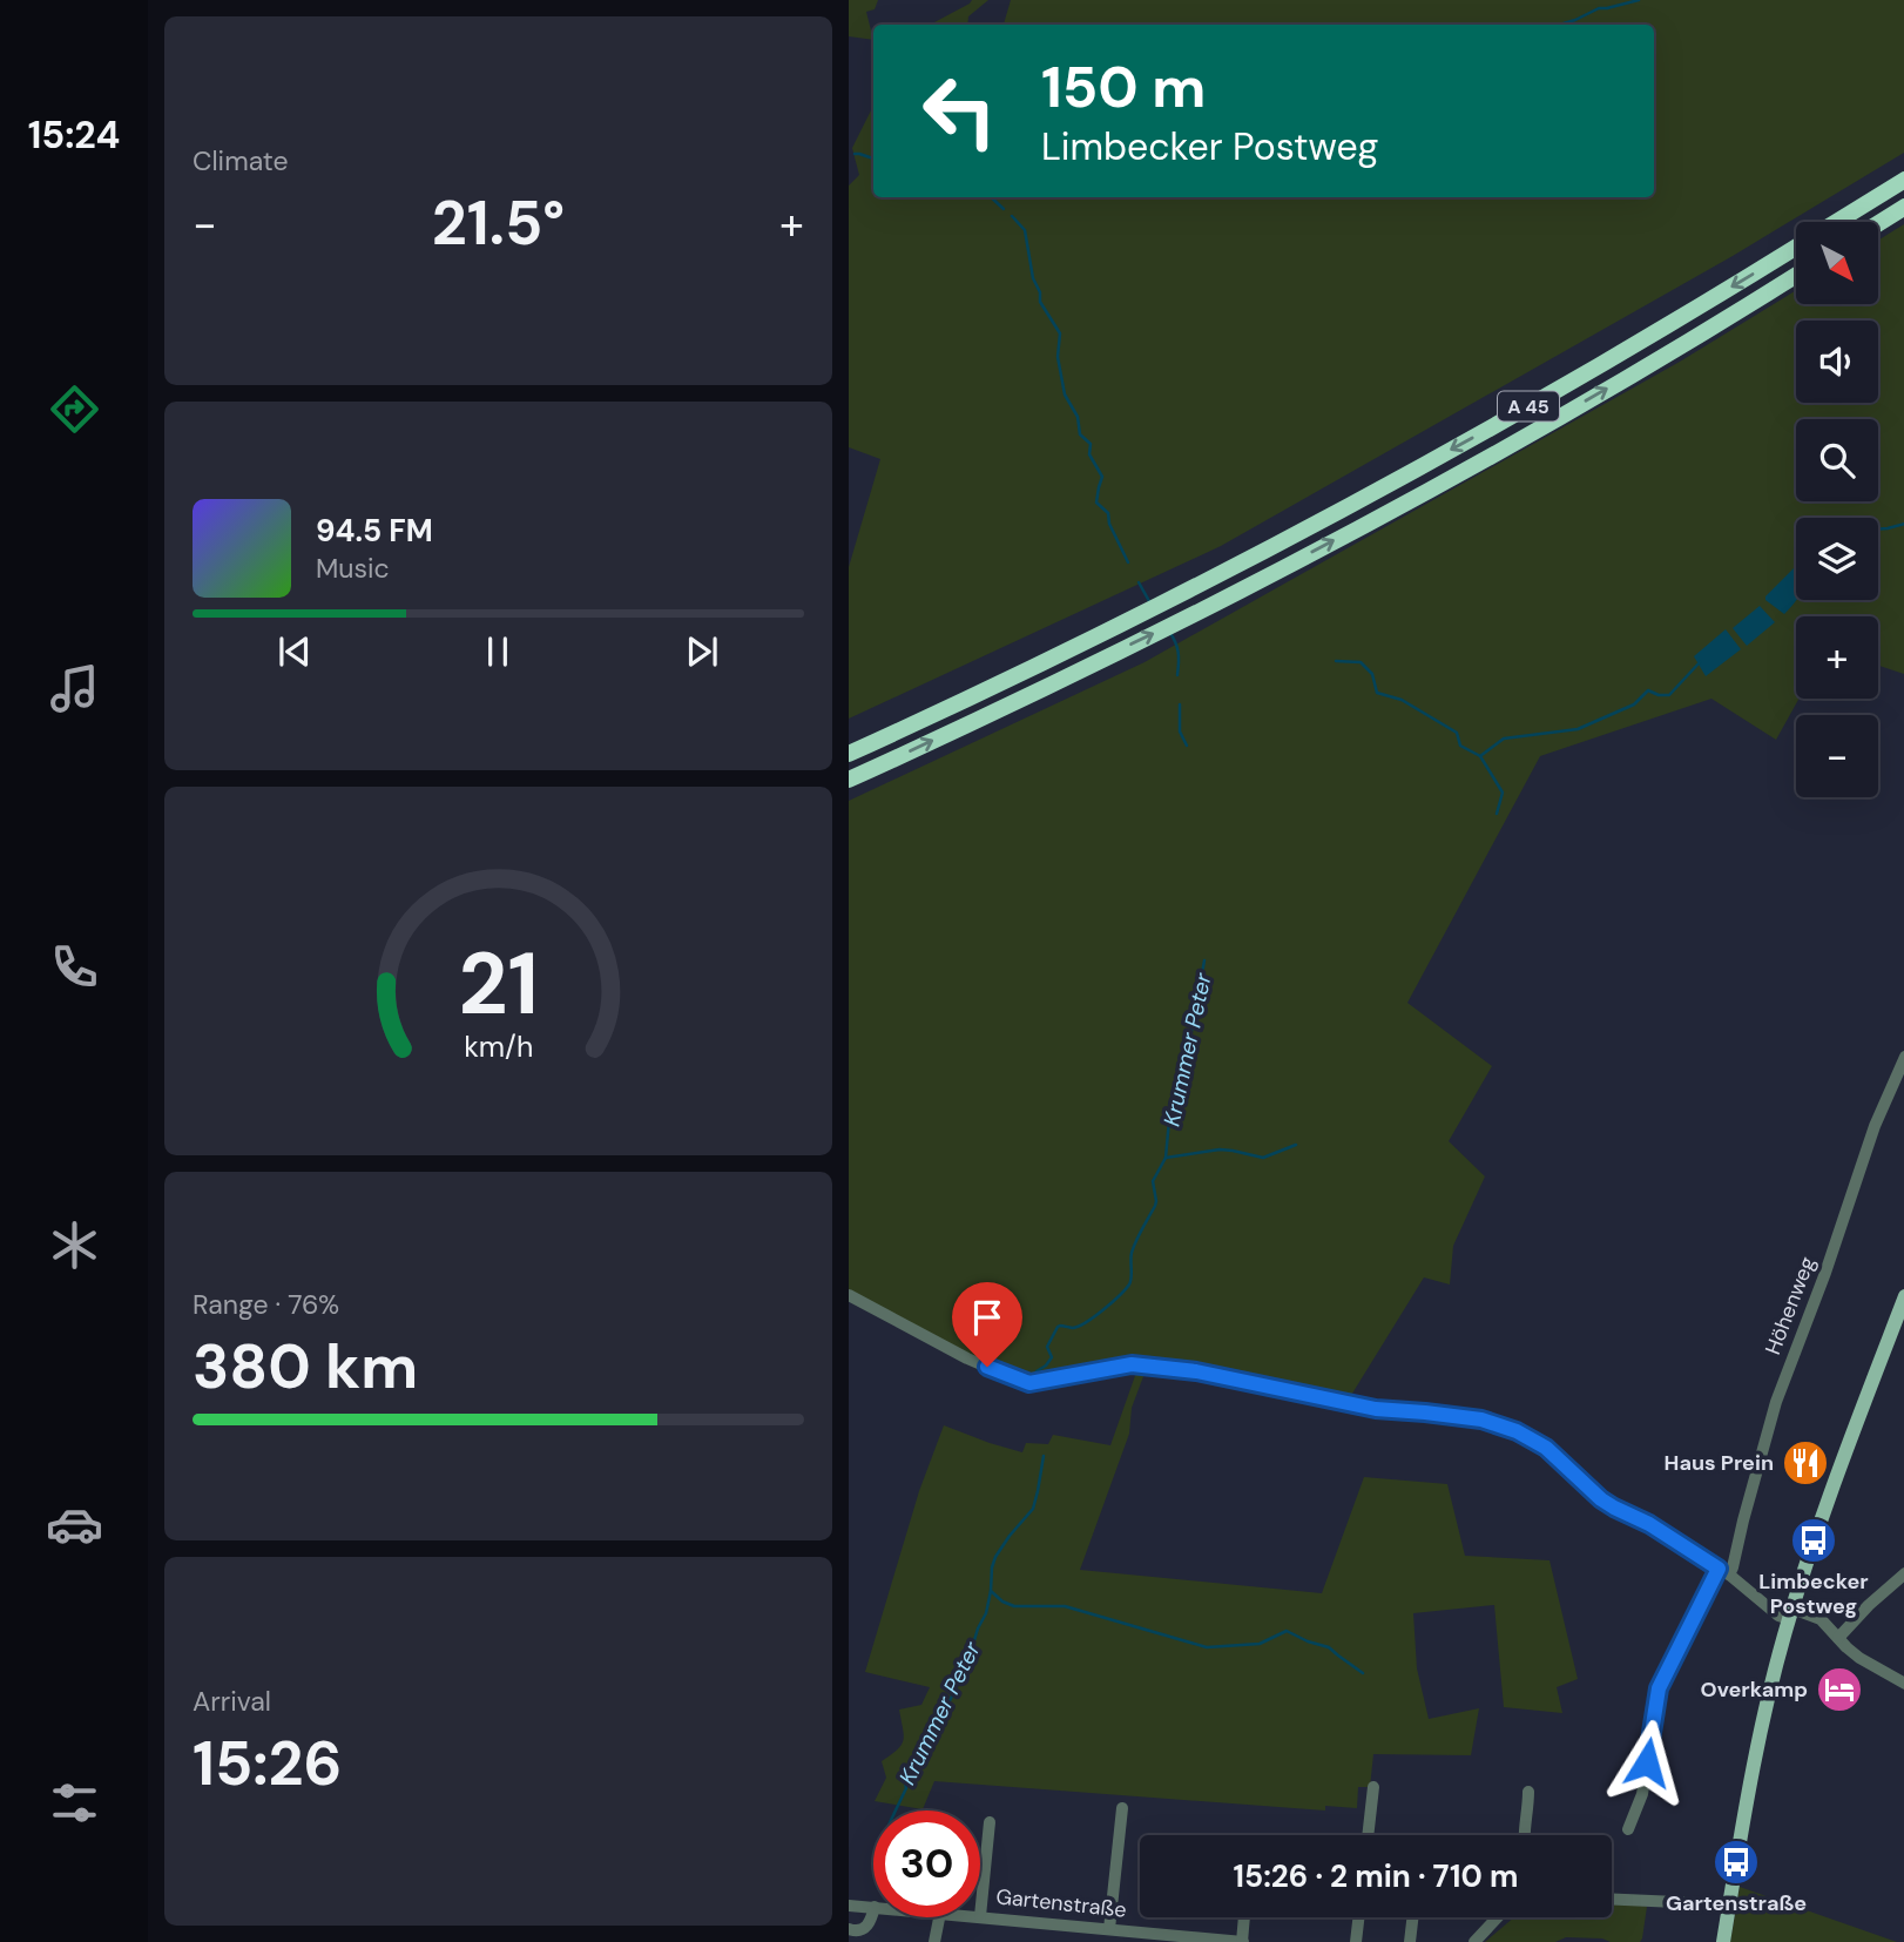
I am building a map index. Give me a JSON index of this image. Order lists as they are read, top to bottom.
{
  "streets": {
    "highway": ["A 45"],
    "street": ["Höhenweg", "Gartenstraße"]
  },
  "water": ["Krummer Peter"],
  "places": {
    "restaurant": ["Haus Prein"],
    "bus stop": ["Limbecker Postweg", "Gartenstraße"],
    "hotel": ["Overkamp"]
  },
  "north": "bottom right",
  "page": {
    "tabs": "15:24",
    "tile": [
      "Climate",
      ["Range · 76%", "380 km"],
      ["Arrival", "15:26"]
    ],
    "turn": ["150 m", "Limbecker Postweg"],
    "heat": ["−", "21.5°", "+"],
    "map_buttons": ["+", "−"],
    "song": ["94.5 FM", "Music"],
    "limit": "30",
    "trip": "15:26 · 2 min · 710 m",
    "gauge": ["21", "km/h"]
  }
}
